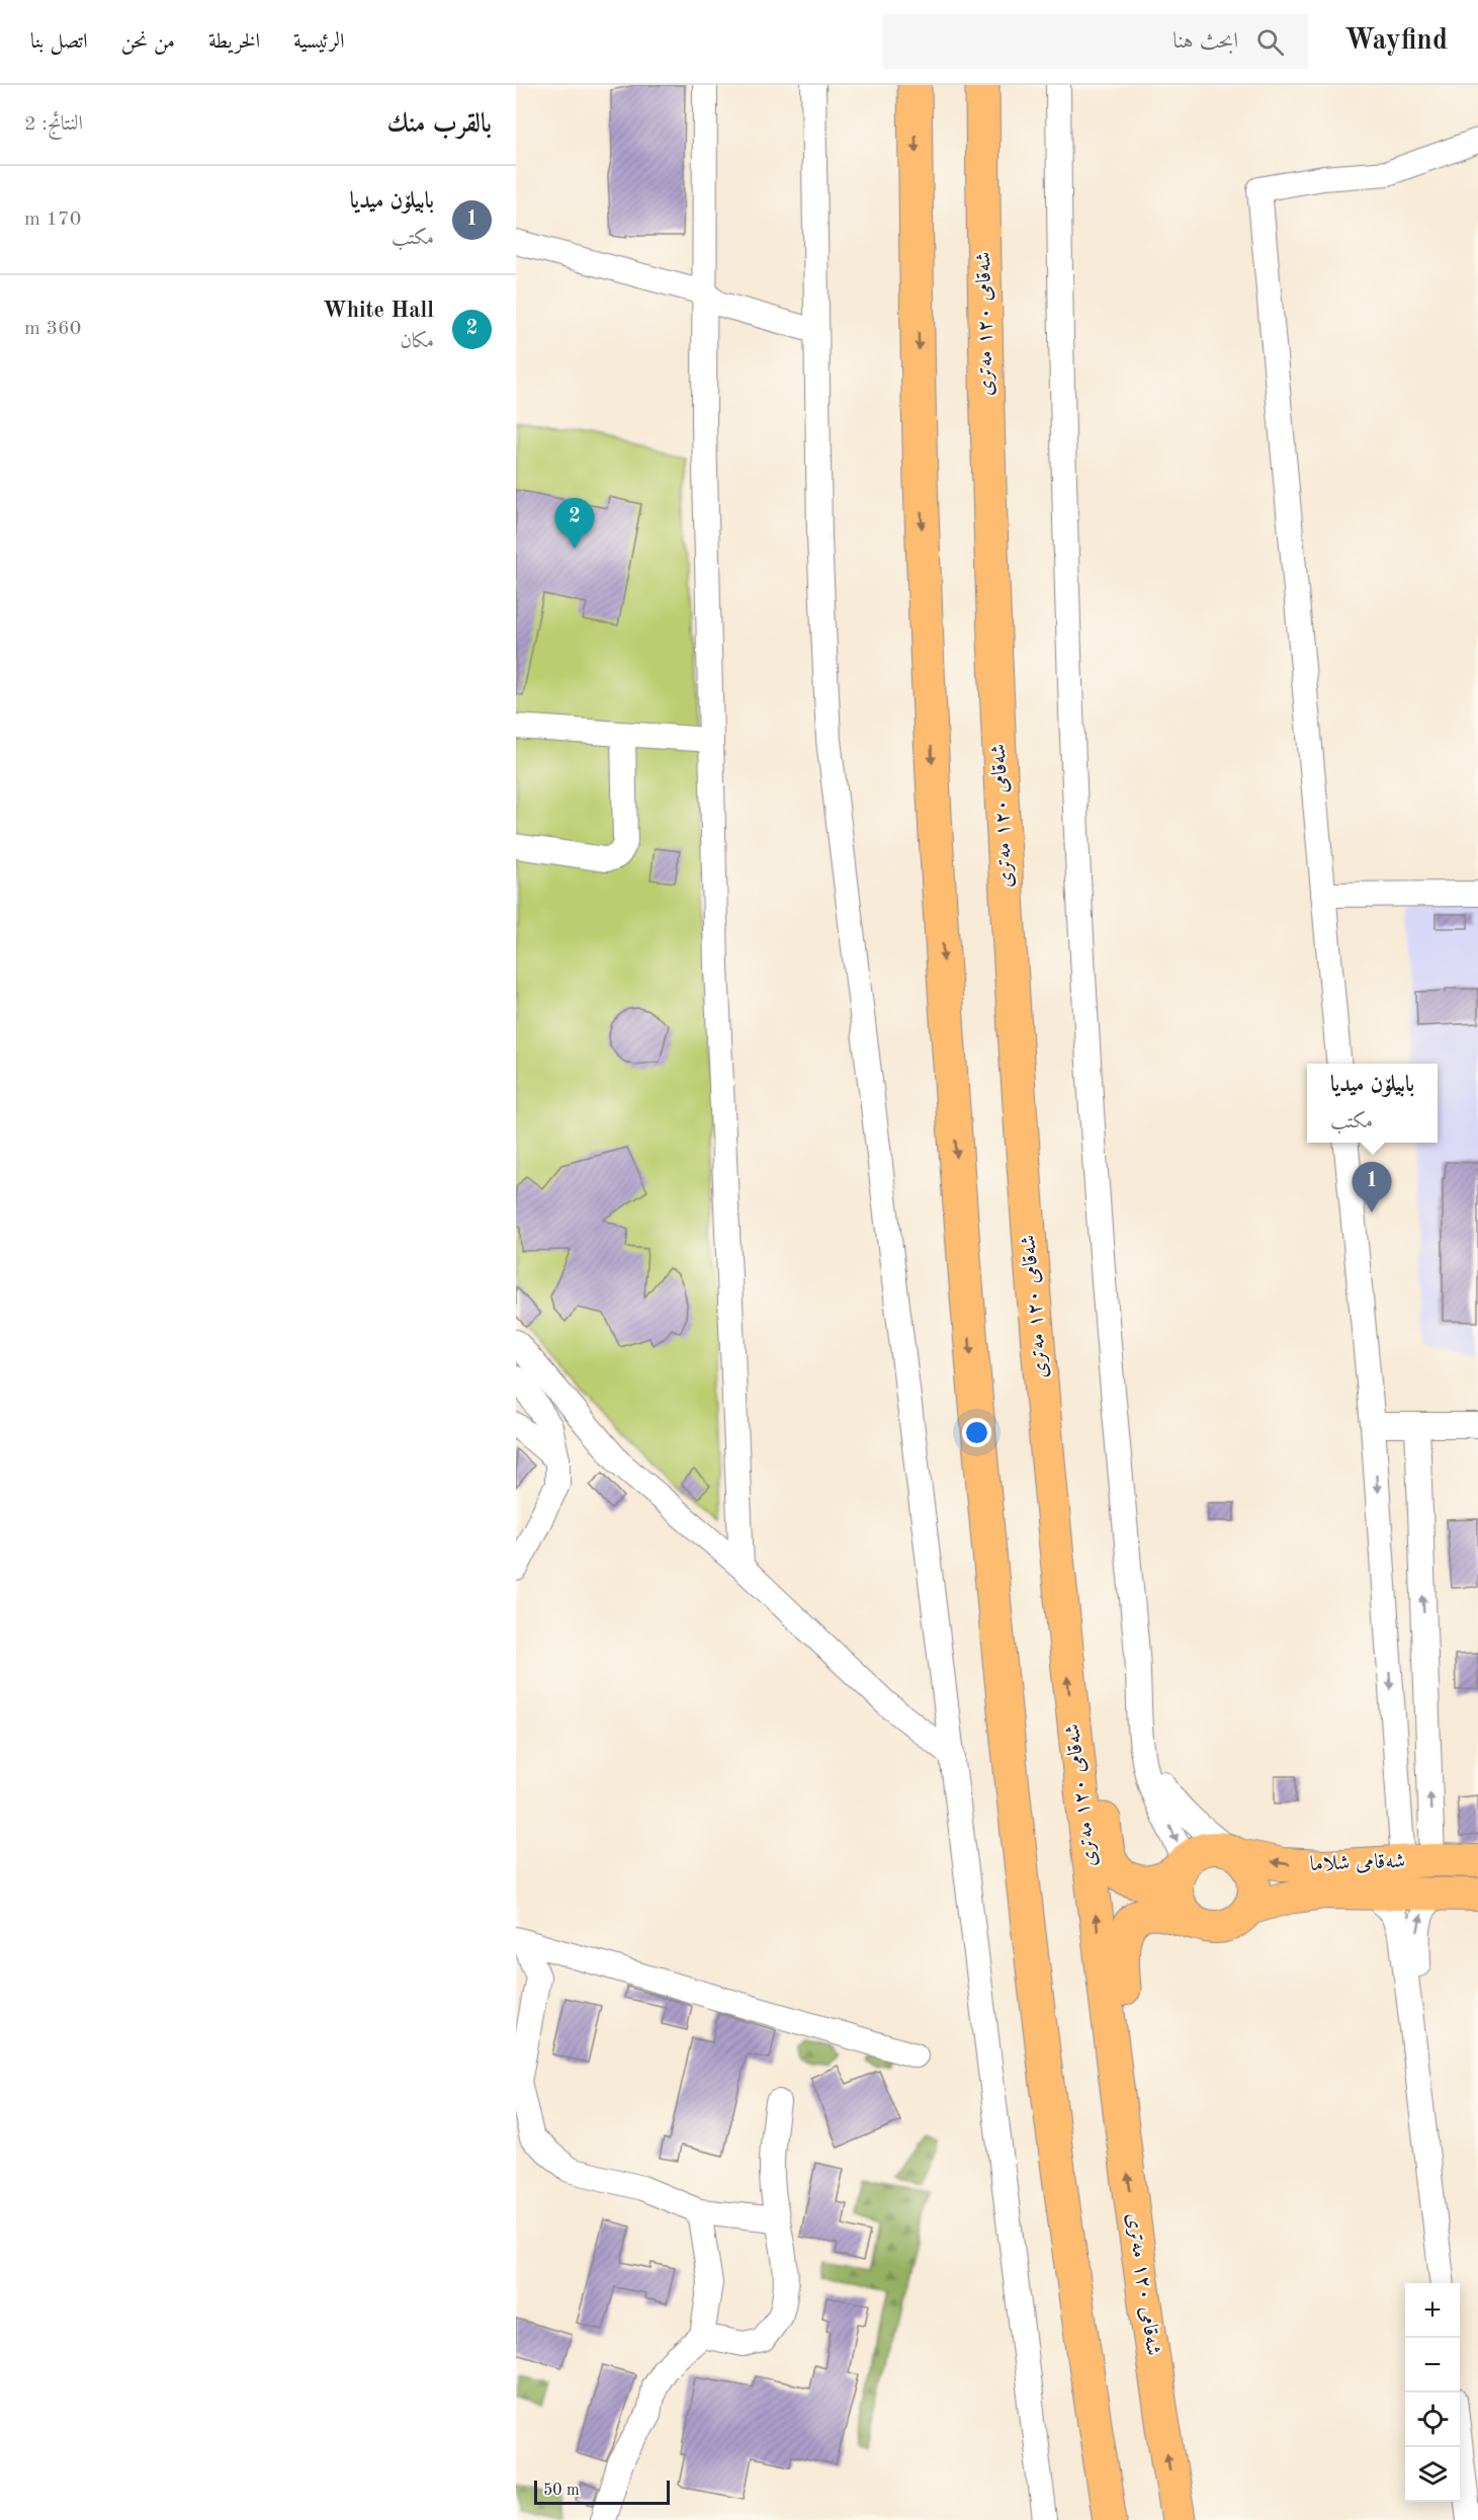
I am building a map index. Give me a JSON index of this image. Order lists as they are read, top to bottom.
{
  "streets": {
    "highway": ["شەقامی ١٢٠ مەتری"],
    "main road": ["شەقامی شلاما"]
  },
  "scale_bar": "50 m",
  "page": {
    "header": "Wayfind",
    "search": "ابحث هنا",
    "nav": [
      "الرئيسية",
      "الخريطة",
      "من نحن",
      "اتصل بنا"
    ],
    "heading": ["بالقرب منك", "النتائج: 2"],
    "list": [
      {
        "mark": "1",
        "name": "بابیلۆن میدیا",
        "note": "مكتب",
        "value": "170 m"
      },
      {
        "mark": "2",
        "name": "White Hall",
        "note": "مكان",
        "value": "360 m"
      }
    ],
    "pins": ["2", "1"],
    "popup": ["بابیلۆن میدیا", "مكتب"],
    "map_buttons": ["+", "−"],
    "scale": "50 m"
  }
}
